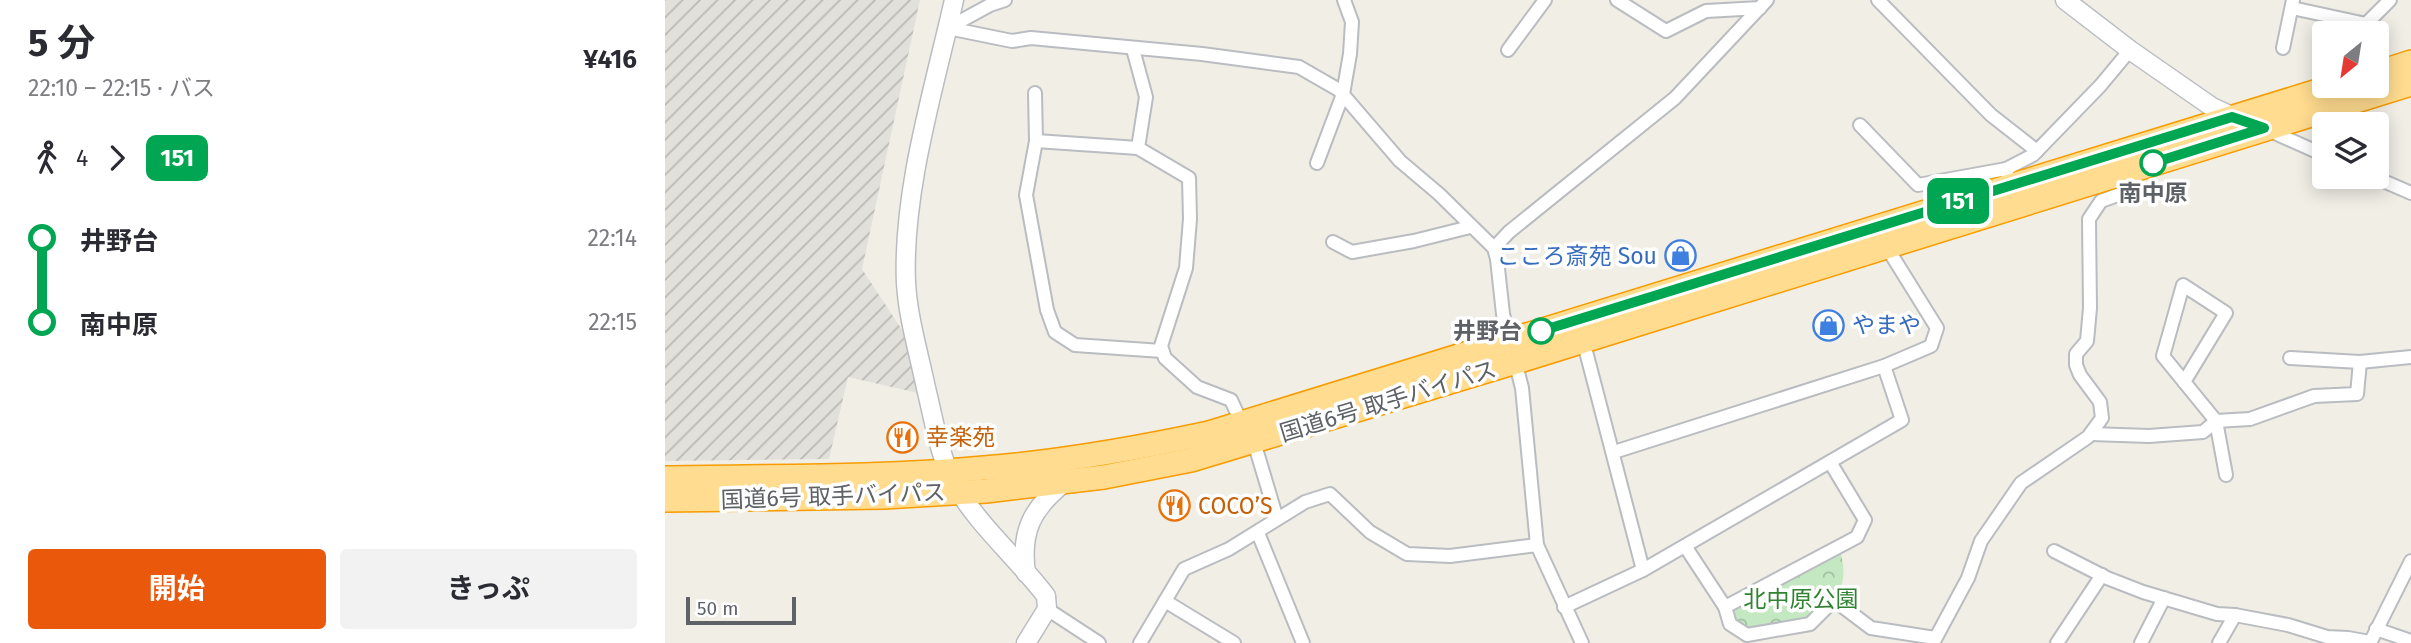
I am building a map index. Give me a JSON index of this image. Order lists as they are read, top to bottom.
{
  "streets": {
    "highway": ["国道6号 取手バイパス"]
  },
  "parks": ["北中原公園"],
  "places": {
    "other": ["南中原", "井野台"],
    "shop": ["こころ斎苑 Sou", "やまや"],
    "restaurant": ["幸楽苑", "COCO’S"]
  },
  "lines": ["bus line 151"],
  "scale_bar": "50 m",
  "north": "bottom left",
  "page": {
    "heading": ["5 分", "22:10 – 22:15 · バス", "¥416"],
    "on_map": "151",
    "legs": ["4", "151"],
    "list": [
      {
        "name": "井野台",
        "value": "22:14"
      },
      {
        "name": "南中原",
        "value": "22:15"
      }
    ],
    "buttons": ["開始", "きっぷ"],
    "scale": "50 m"
  }
}
